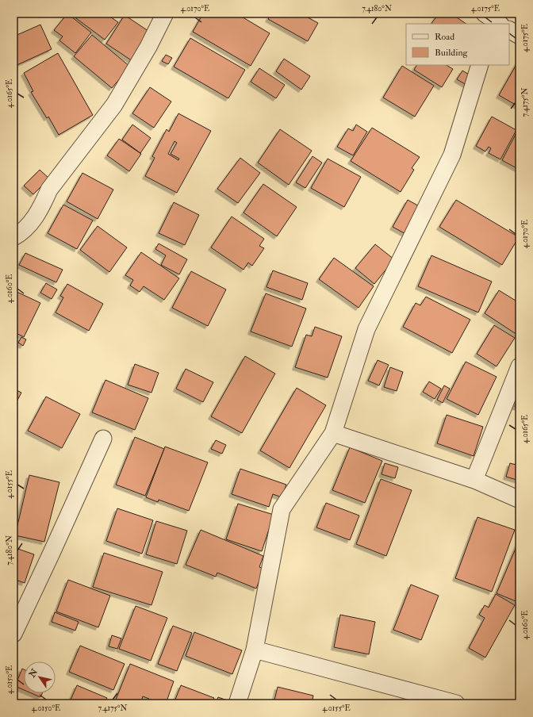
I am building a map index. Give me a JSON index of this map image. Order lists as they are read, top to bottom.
{
  "legend": ["Road", "Building"],
  "north": "top left",
  "coordinates": [
    "4.0170°E",
    "7.4180°N",
    "4.0175°E",
    "4.0165°E",
    "7.4175°N",
    "4.0160°E",
    "4.0155°E",
    "4.0150°E"
  ]
}
